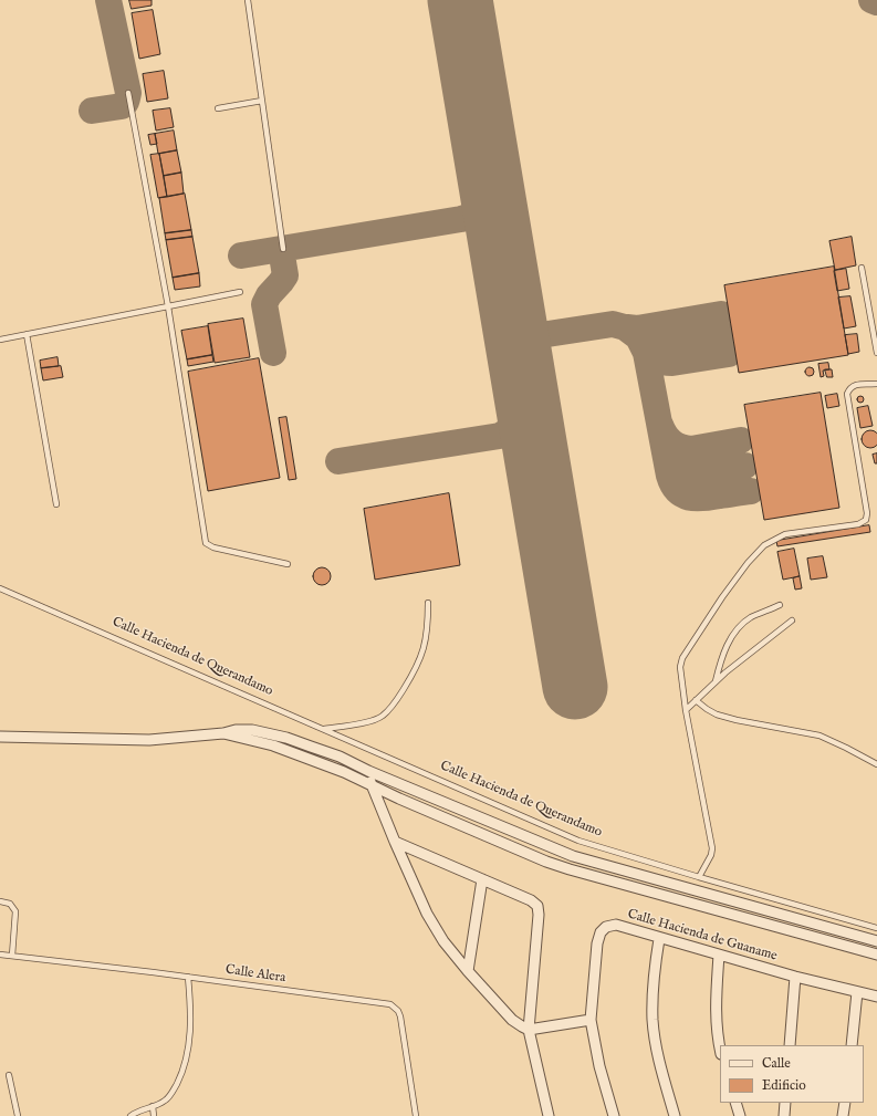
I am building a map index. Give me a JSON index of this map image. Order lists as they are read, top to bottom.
{
  "streets": {
    "street": ["Calle Hacienda de Guaname"],
    "lane": ["Calle Hacienda de Querandamo", "Calle Alera"]
  },
  "legend": ["Calle", "Edificio"]
}
